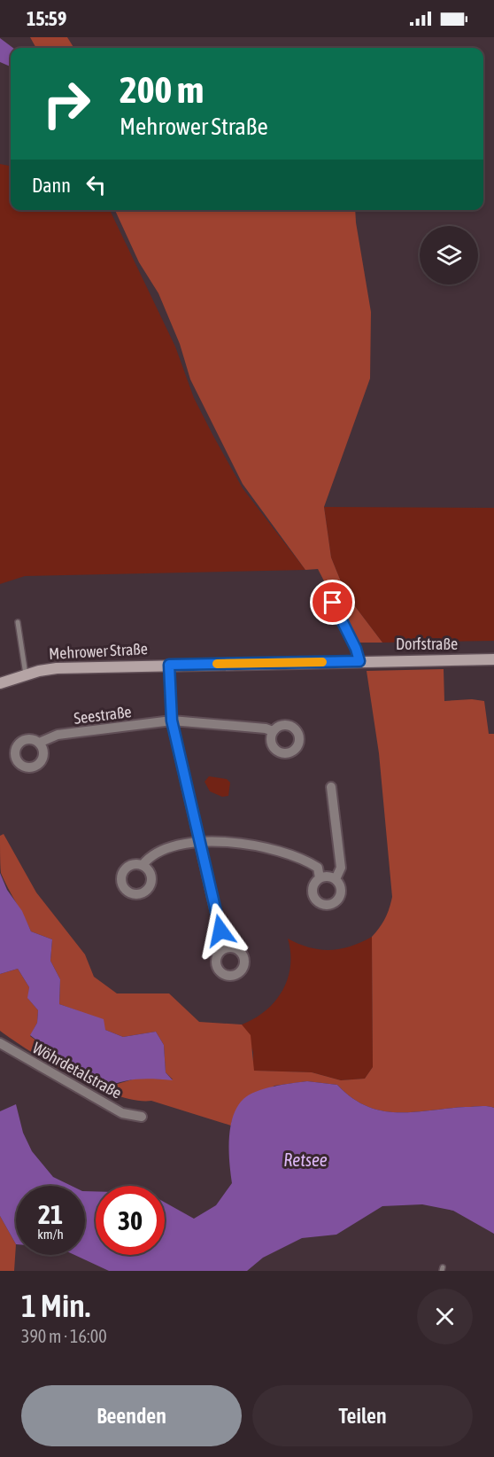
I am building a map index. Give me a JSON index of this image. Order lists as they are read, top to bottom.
{
  "streets": {
    "main road": ["Dorfstraße", "Mehrower Straße"],
    "street": ["Seestraße", "Wöhrdetalstraße"]
  },
  "crossings": [
    ["Dorfstraße", "Mehrower Straße"]
  ],
  "water": ["Retsee"],
  "page": {
    "status": "15:59",
    "turn": ["200 m", "Mehrower Straße"],
    "then": "Dann",
    "speed": "21 km/h",
    "limit": "30",
    "heading": ["1 Min.", "390 m · 16:00"],
    "buttons": ["Beenden", "Teilen"]
  }
}
